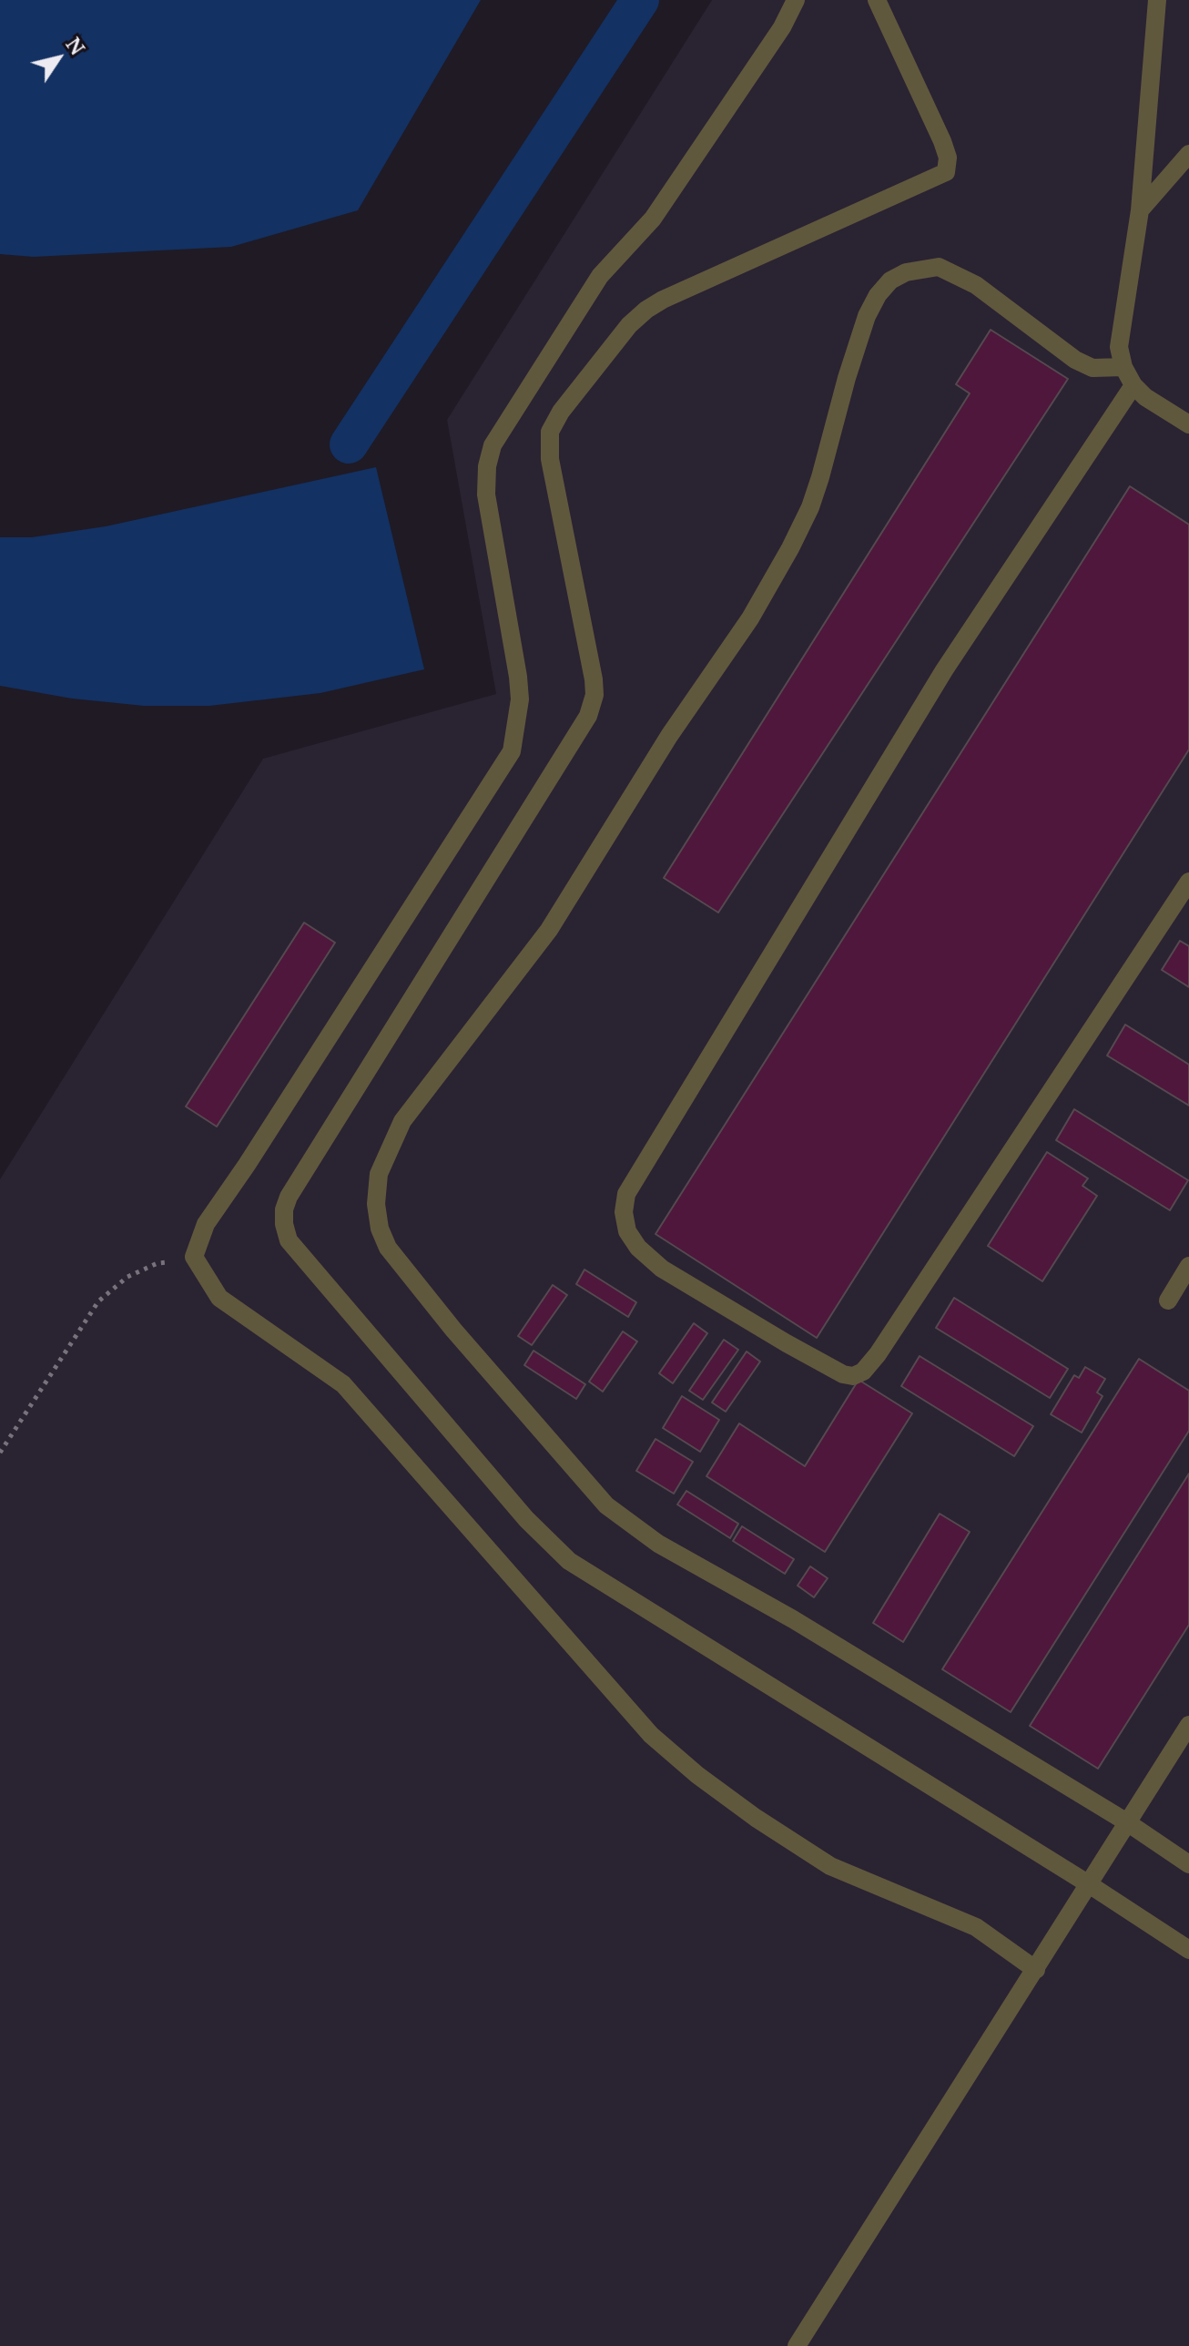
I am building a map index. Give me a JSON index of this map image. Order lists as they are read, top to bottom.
{
  "north": "top right"
}
